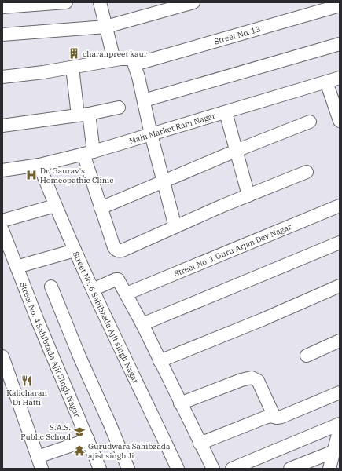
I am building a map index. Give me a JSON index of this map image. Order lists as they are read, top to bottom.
{
  "streets": {
    "street": [
      "Street No. 13",
      "Main Market Ram Nagar",
      "Street No. 1 Guru Arjan Dev Nagar",
      "Street No. 6 Sahibzada Ajit singh Nagar",
      "Street No. 4 Sahibzada Ajit Singh Nagar"
    ]
  },
  "crossings": [
    ["Main Market Ram Nagar", "Street No. 6 Sahibzada Ajit singh Nagar"]
  ],
  "places": {
    "building": ["charanpreet kaur"],
    "hospital": ["Dr. Gaurav's Homeopathic Clinic"],
    "restaurant": ["Kalicharan Di Hatti"],
    "school or university": ["S.A.S. Public School"],
    "temple": ["Gurudwara Sahibzada ajist singh Ji"]
  }
}
